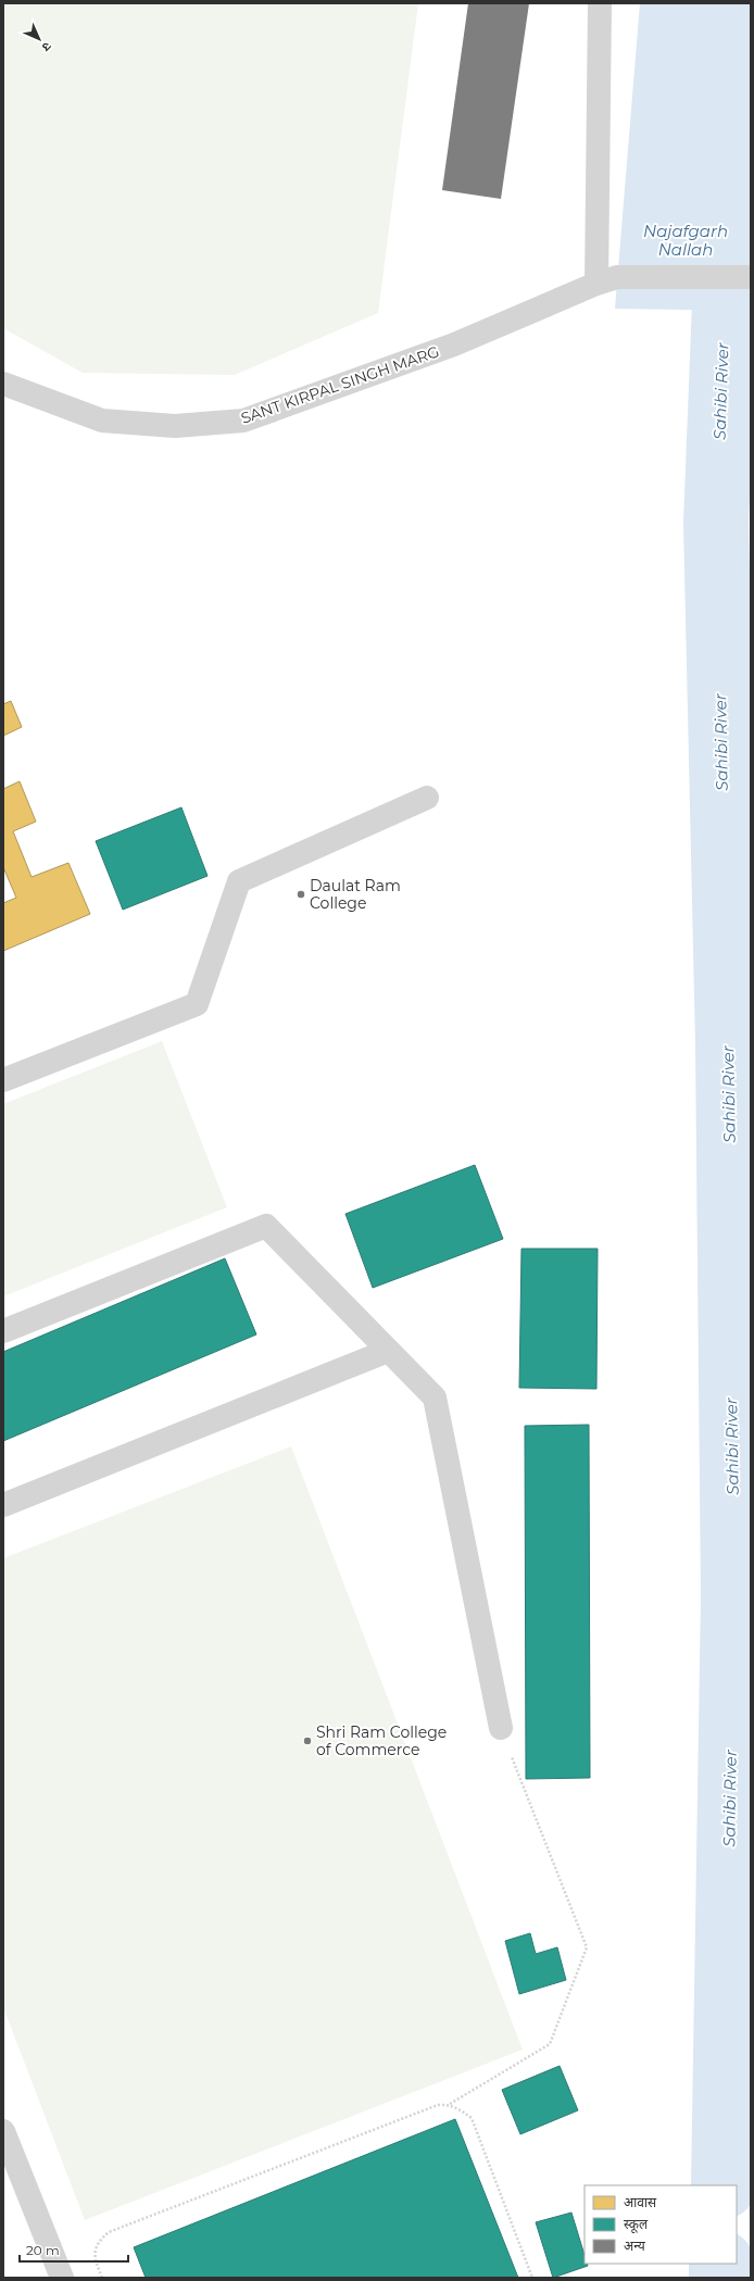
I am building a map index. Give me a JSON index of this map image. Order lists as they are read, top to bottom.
{
  "streets": {
    "street": ["SANT KIRPAL SINGH MARG"]
  },
  "water": ["Najafgarh Nallah", "Sahibi River"],
  "places": ["Daulat Ram College", "Shri Ram College of Commerce"],
  "legend": ["आवास", "स्कूल", "अन्य"],
  "scale_bar": "20 m",
  "north": "bottom right"
}
